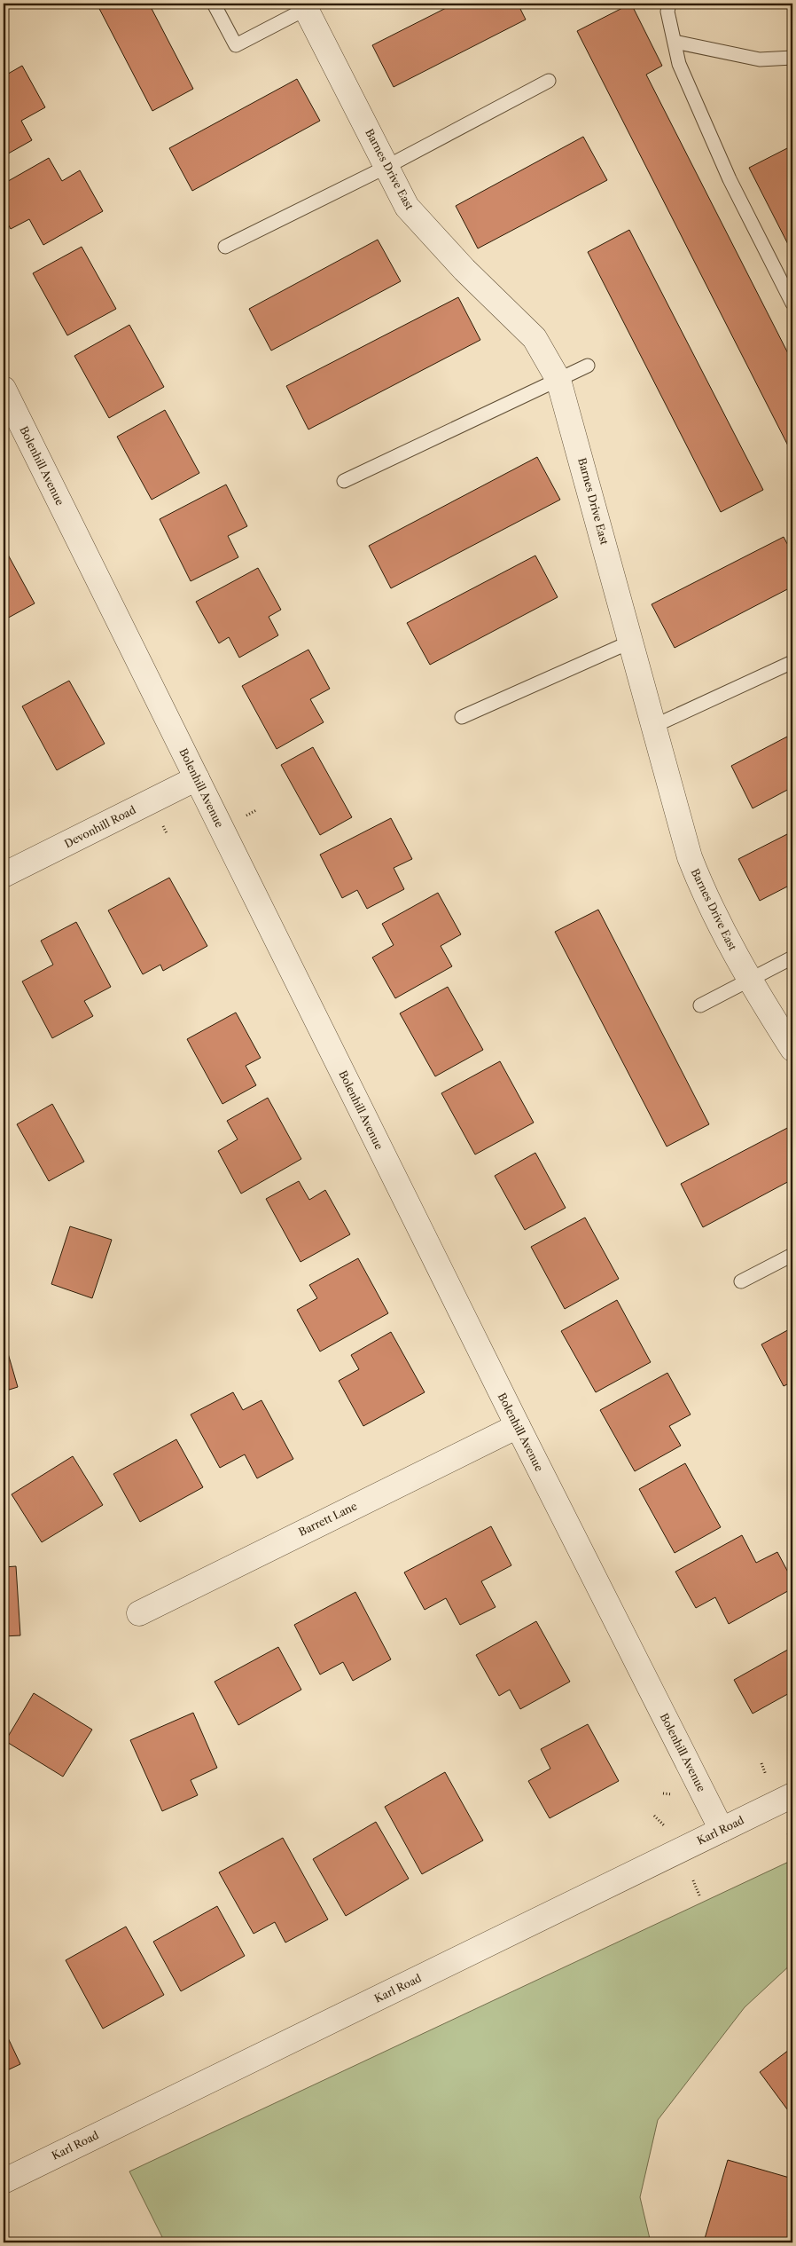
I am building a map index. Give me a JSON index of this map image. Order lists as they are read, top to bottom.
{
  "streets": {
    "street": [
      "Barnes Drive East",
      "Bolenhill Avenue",
      "Devonhill Road",
      "Barrett Lane",
      "Karl Road"
    ]
  },
  "crossings": [
    ["Bolenhill Avenue", "Devonhill Road"],
    ["Bolenhill Avenue", "Barrett Lane"],
    ["Bolenhill Avenue", "Karl Road"]
  ]
}
